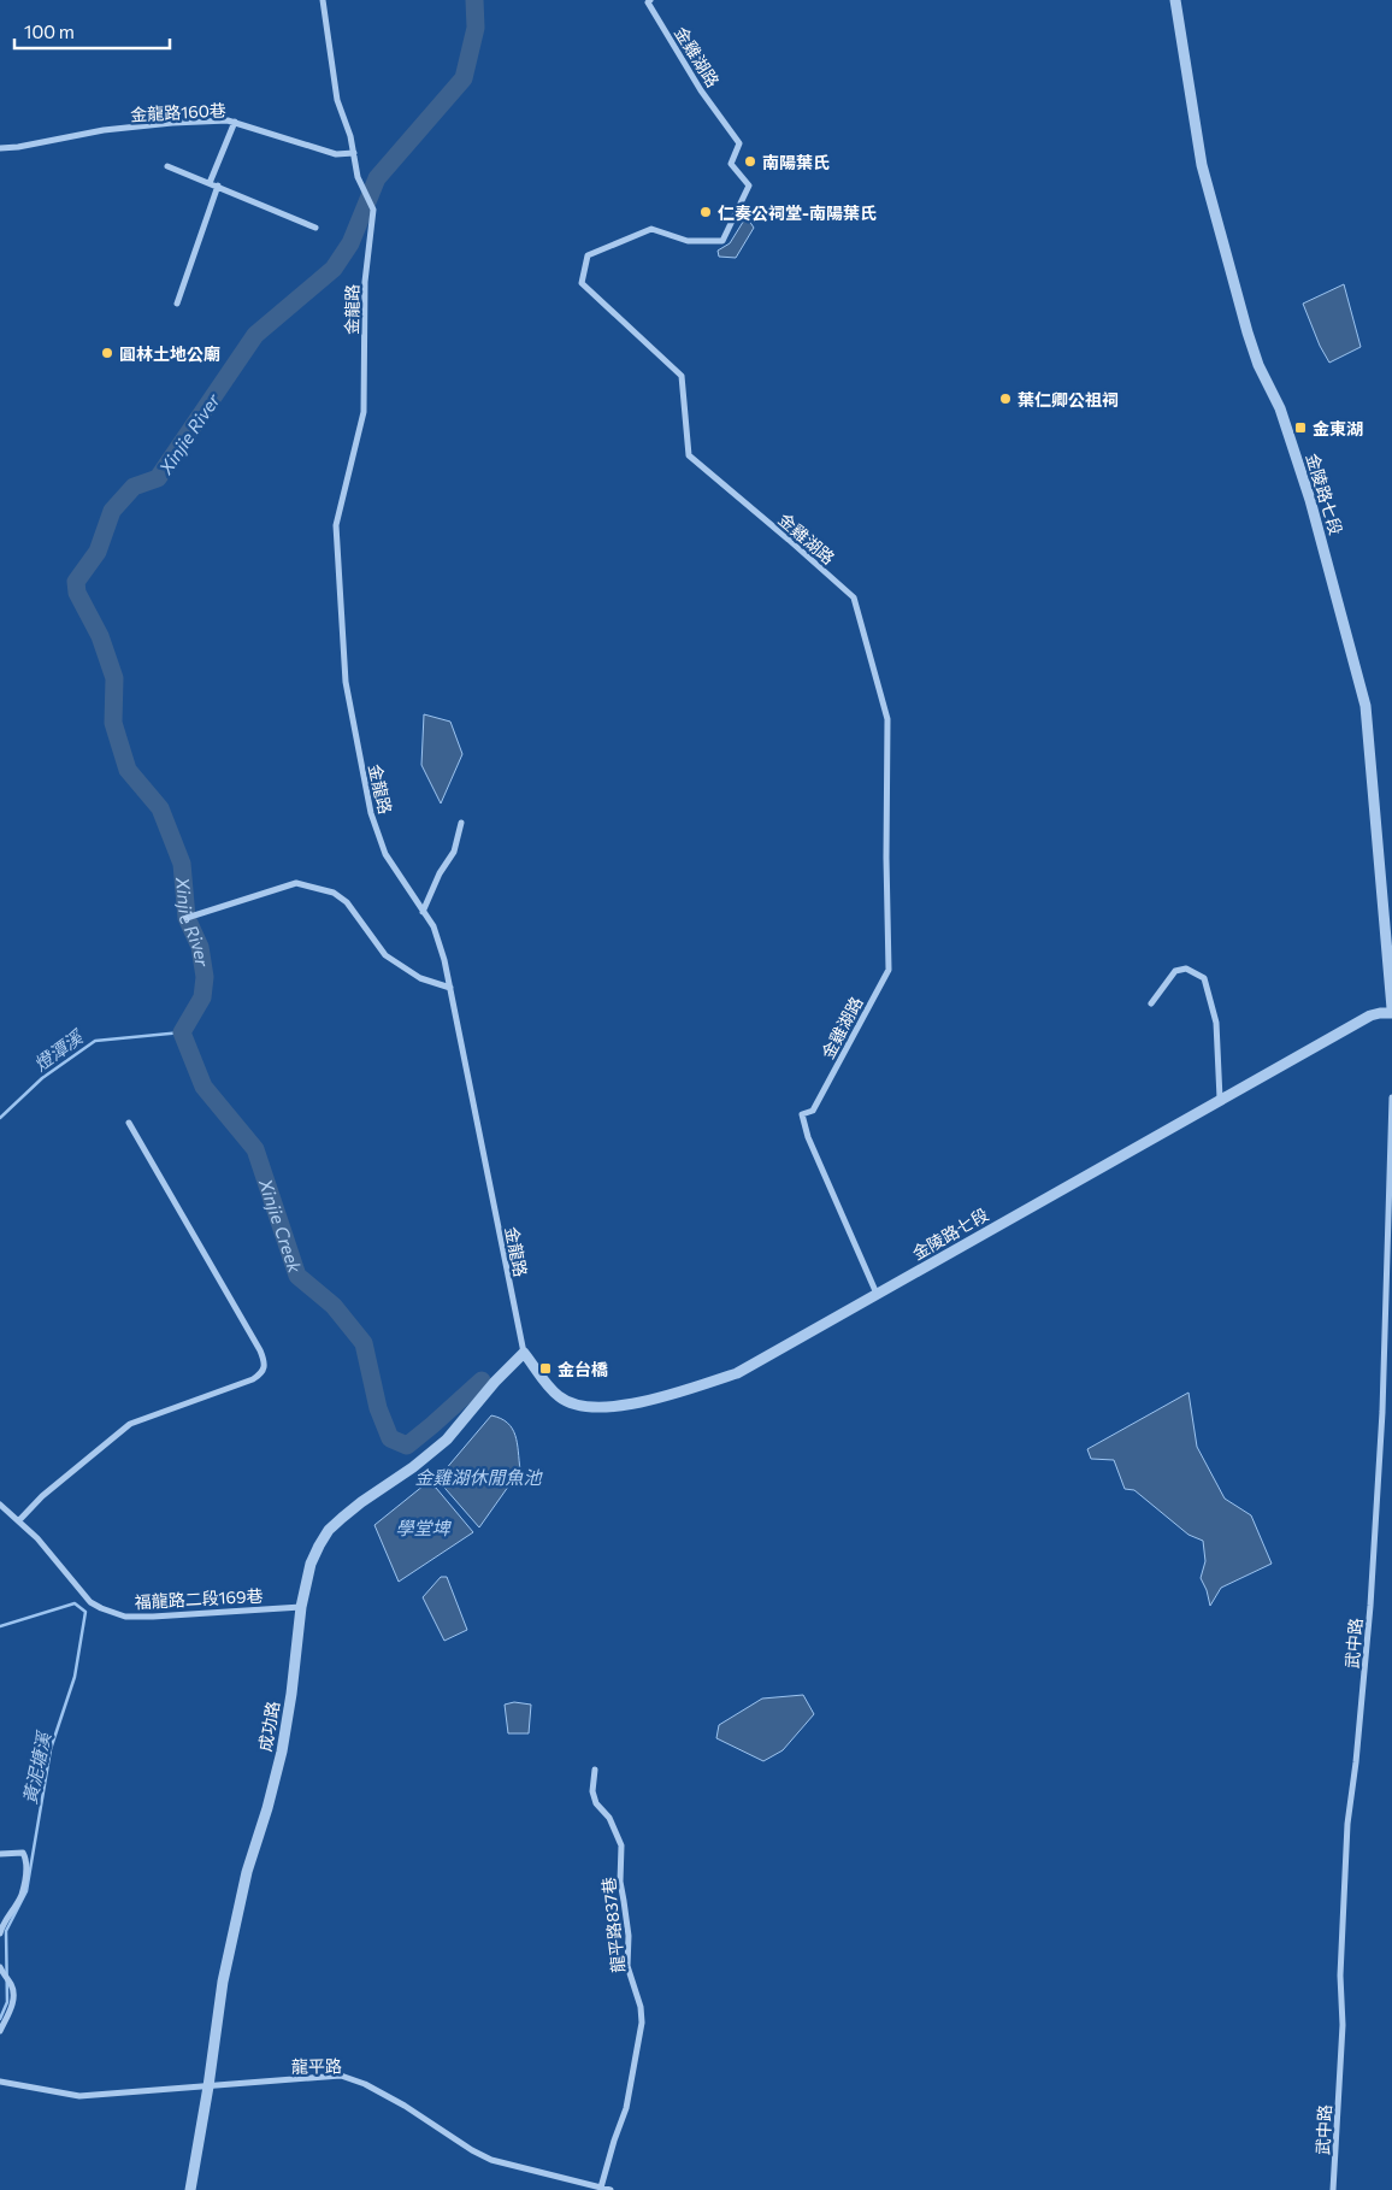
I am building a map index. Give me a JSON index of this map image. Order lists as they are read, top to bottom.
{
  "streets": {
    "street": [
      "金雞湖路",
      "金龍路160巷",
      "金龍路",
      "金陵路七段",
      "福龍路二段169巷",
      "武中路",
      "成功路",
      "龍平路837巷",
      "龍平路"
    ]
  },
  "crossings": [
    ["金雞湖路", "金陵路七段"],
    ["金龍路160巷", "金龍路"],
    ["金龍路", "金陵路七段"],
    ["金龍路", "成功路"],
    ["金陵路七段", "成功路"],
    ["福龍路二段169巷", "成功路"],
    ["成功路", "龍平路"],
    ["龍平路837巷", "龍平路"]
  ],
  "water": [
    "Xinjie River",
    "燈潭溪",
    "Xinjie Creek",
    "金雞湖休閒魚池",
    "學堂埤",
    "黃泥塘溪"
  ],
  "places": {
    "other": [
      "南陽葉氏",
      "仁奏公祠堂-南陽葉氏",
      "圓林土地公廟",
      "葉仁卿公祖祠"
    ],
    "transit": ["金東湖", "金台橋"]
  },
  "scale_bar": "100 m"
}
